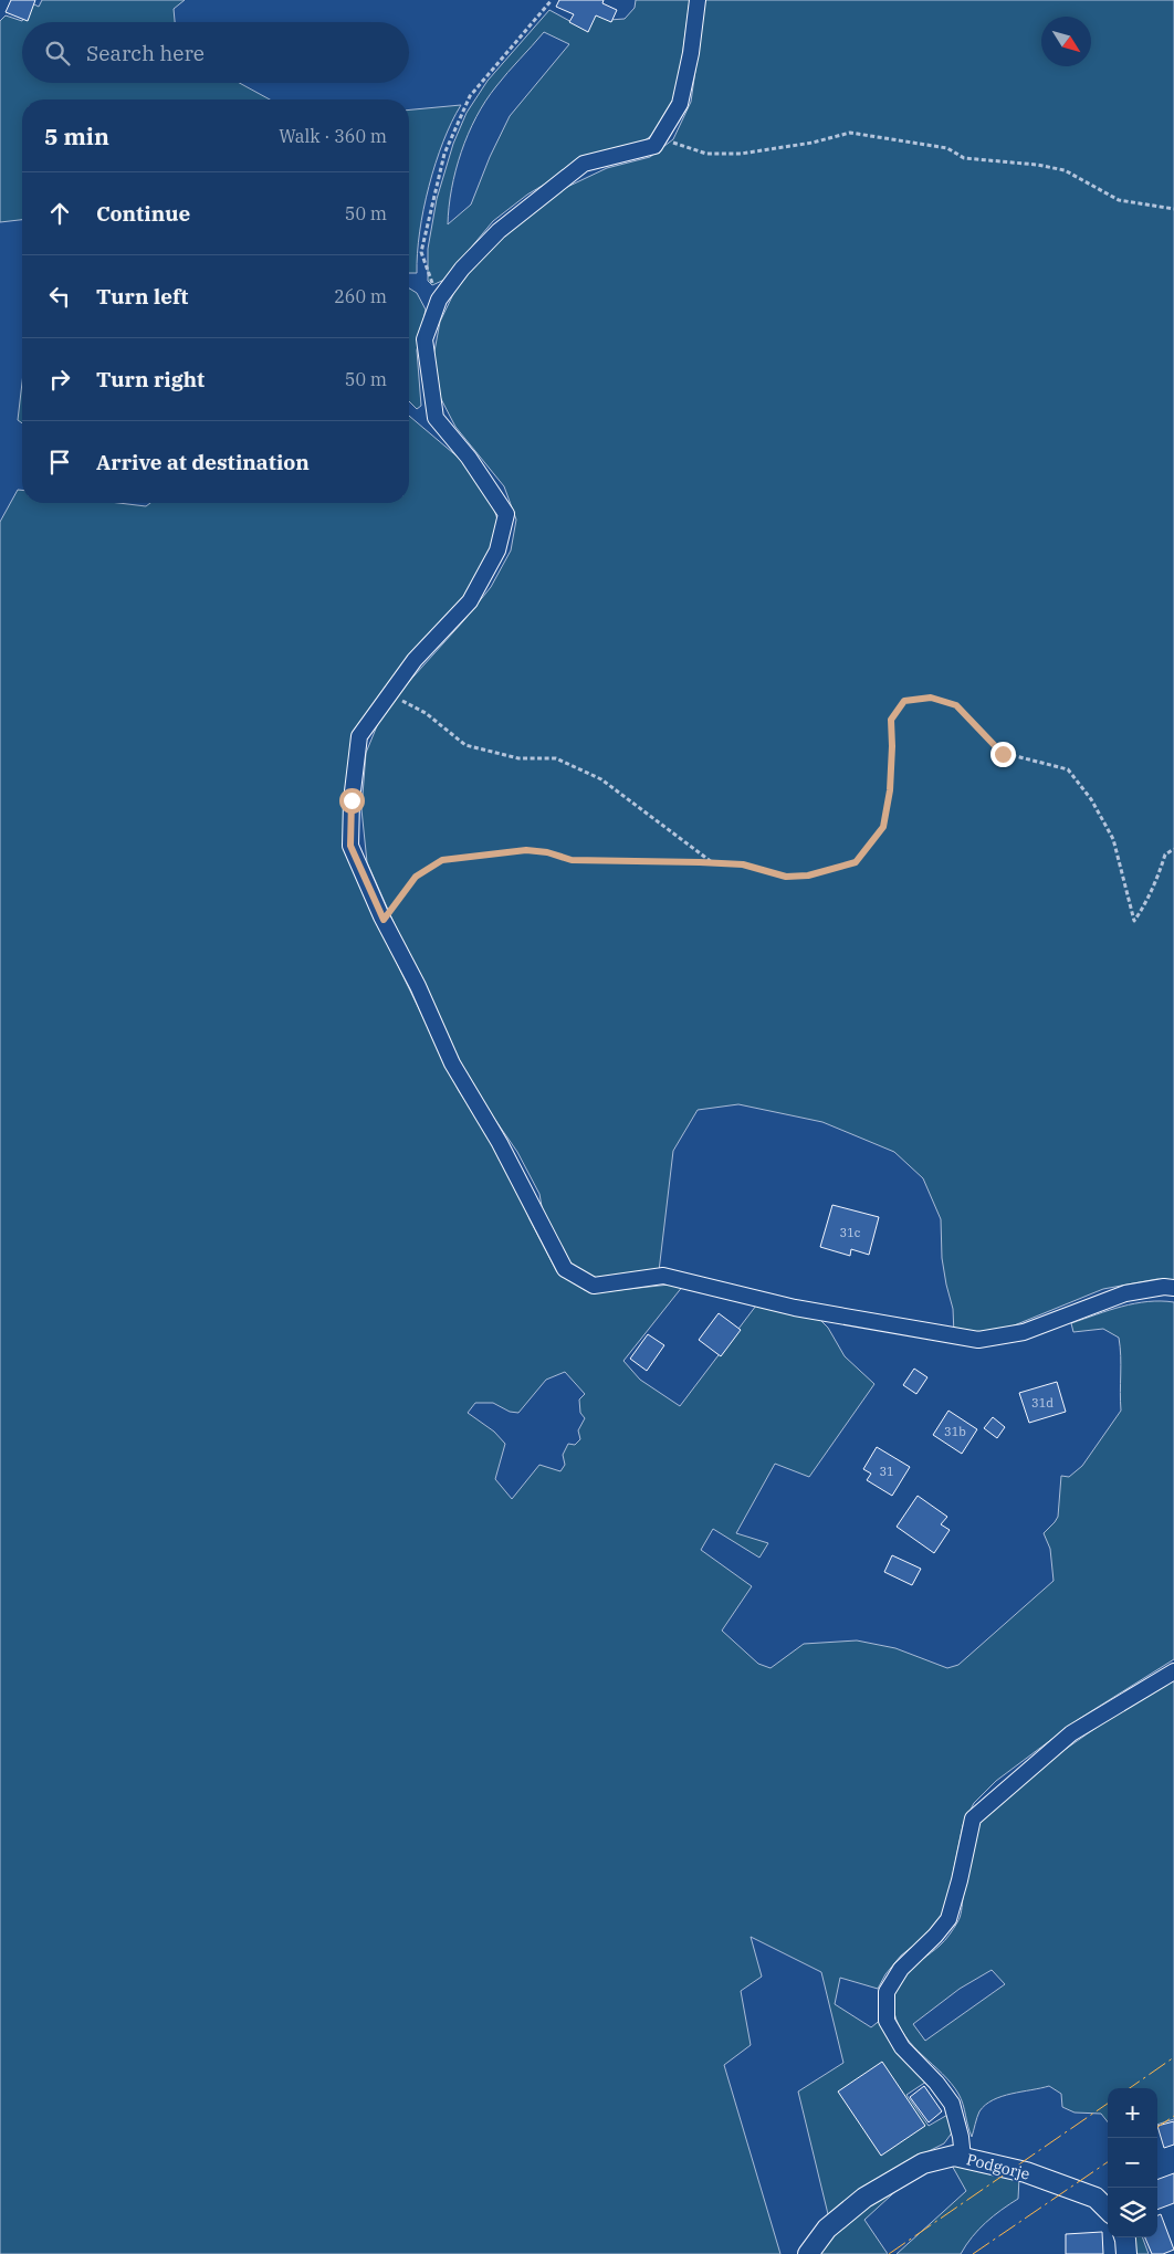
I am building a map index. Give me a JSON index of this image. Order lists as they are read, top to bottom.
{
  "streets": {
    "street": ["Podgorje"]
  },
  "house_numbers": [
    "31c",
    "31d",
    "31b",
    "31"
  ],
  "north": "bottom right",
  "page": {
    "search": "Search here",
    "heading": ["5 min", "Walk · 360 m"],
    "list": [
      ["Continue", "50 m"],
      ["Turn left", "260 m"],
      ["Turn right", "50 m"],
      "Arrive at destination"
    ],
    "map_buttons": ["+", "−"]
  }
}
